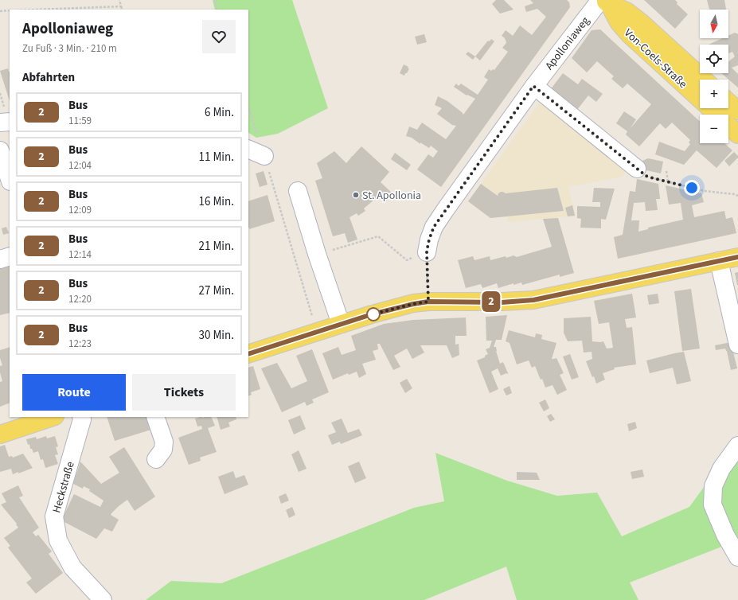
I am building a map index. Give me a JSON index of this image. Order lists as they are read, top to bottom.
{
  "streets": {
    "main road": ["Von-Coels-Straße"],
    "street": ["Apolloniaweg", "Heckstraße"]
  },
  "crossings": [
    ["Apolloniaweg", "Von-Coels-Straße"]
  ],
  "places": ["St. Apollonia"],
  "lines": ["bus line 2"],
  "north": "bottom",
  "page": {
    "on_map": "2",
    "map_buttons": ["+", "−"],
    "heading": [
      ["Apolloniaweg", "Zu Fuß · 3 Min. · 210 m"],
      "Abfahrten"
    ],
    "list": [
      {
        "mark": "2",
        "name": "Bus",
        "note": "11:59",
        "value": "6 Min."
      },
      {
        "mark": "2",
        "name": "Bus",
        "note": "12:04",
        "value": "11 Min."
      },
      {
        "mark": "2",
        "name": "Bus",
        "note": "12:09",
        "value": "16 Min."
      },
      {
        "mark": "2",
        "name": "Bus",
        "note": "12:14",
        "value": "21 Min."
      },
      {
        "mark": "2",
        "name": "Bus",
        "note": "12:20",
        "value": "27 Min."
      },
      {
        "mark": "2",
        "name": "Bus",
        "note": "12:23",
        "value": "30 Min."
      }
    ],
    "buttons": ["Route", "Tickets"]
  }
}
